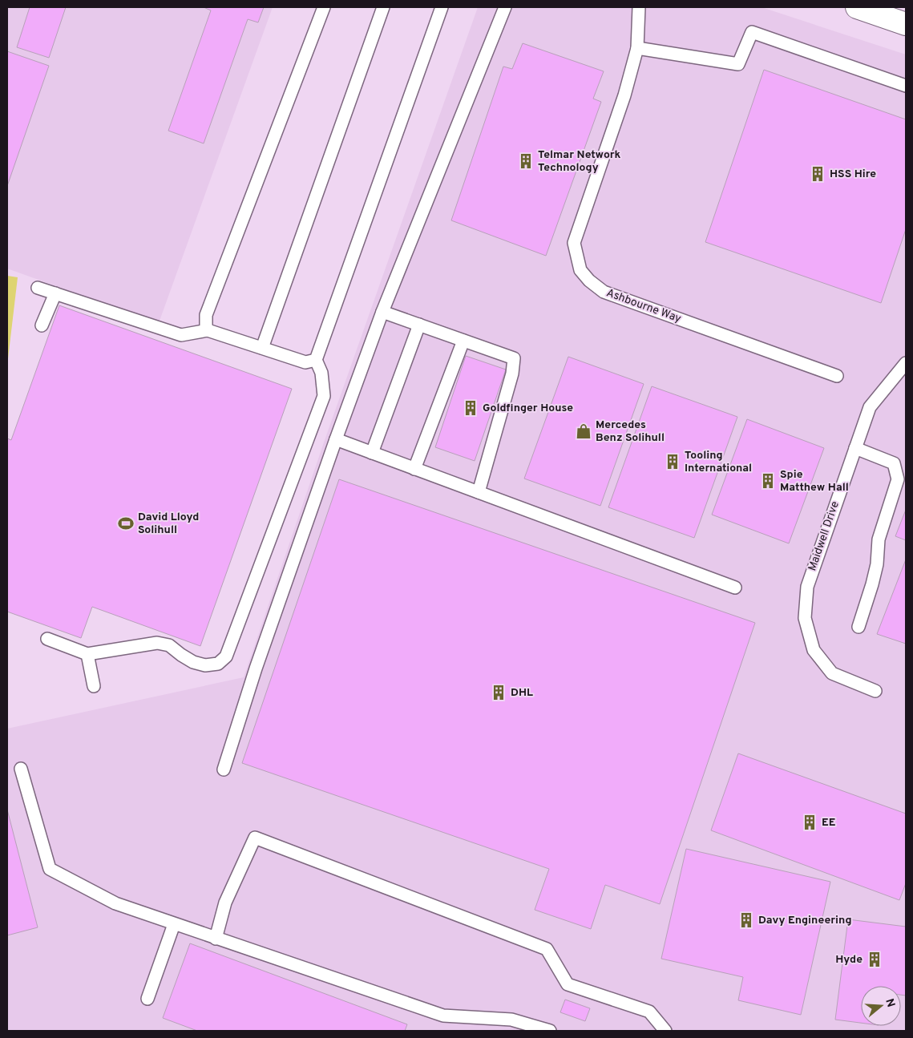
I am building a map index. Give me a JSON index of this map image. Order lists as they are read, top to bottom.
{
  "streets": {
    "lane": ["Ashbourne Way", "Maidwell Drive"]
  },
  "places": {
    "building": [
      "Telmar Network Technology",
      "HSS Hire",
      "Goldfinger House",
      "Tooling International",
      "Spie Matthew Hall",
      "DHL",
      "EE",
      "Davy Engineering",
      "Hyde"
    ],
    "shop": ["Mercedes Benz Solihull"],
    "sports": ["David Lloyd Solihull"]
  },
  "north": "right"
}
